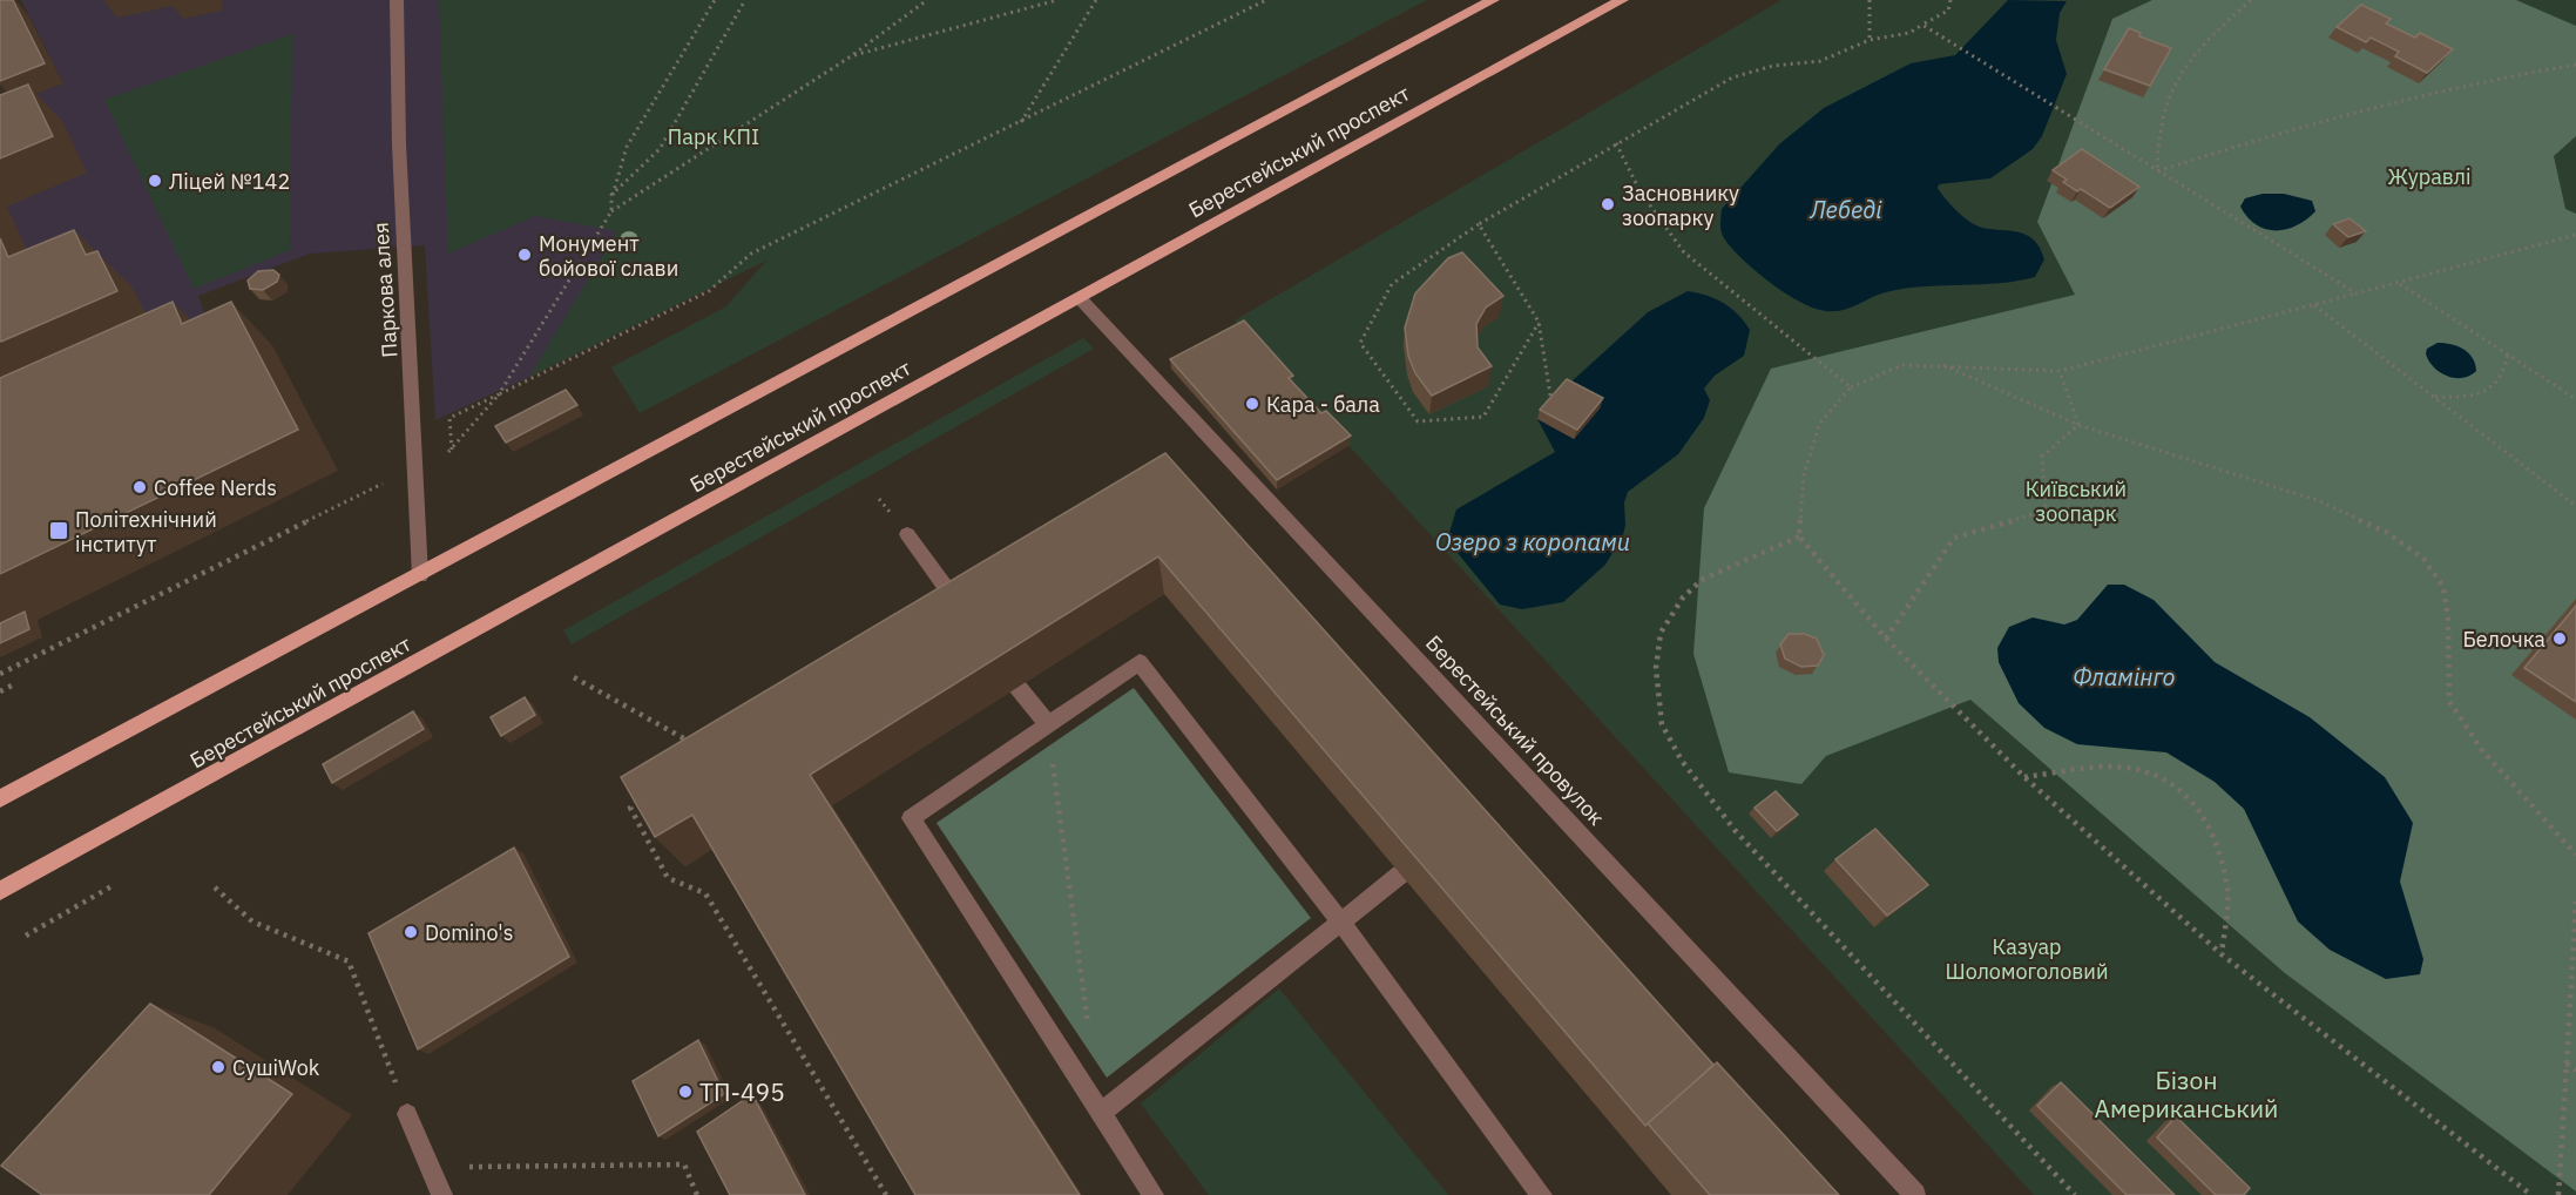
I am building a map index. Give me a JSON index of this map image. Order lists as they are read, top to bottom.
{
  "streets": {
    "main road": ["Берестейський проспект"],
    "street": ["Паркова алея", "Берестейський провулок"]
  },
  "crossings": [
    ["Берестейський проспект", "Паркова алея"],
    ["Берестейський проспект", "Берестейський провулок"]
  ],
  "water": ["Лебеді", "Озеро з коропами", "Фламінго"],
  "parks": [
    "Парк КПІ",
    "Журавлі",
    "Київський зоопарк",
    "Казуар Шоломоголовий",
    "Бізон Американський"
  ],
  "places": {
    "other": [
      "Ліцей №142",
      "Засновнику зоопарку",
      "Монумент бойової слави",
      "Кара - бала",
      "Coffee Nerds",
      "Белочка",
      "Domino's",
      "СушіWok",
      "ТП-495"
    ],
    "transit": ["Політехнічний інститут"]
  }
}
